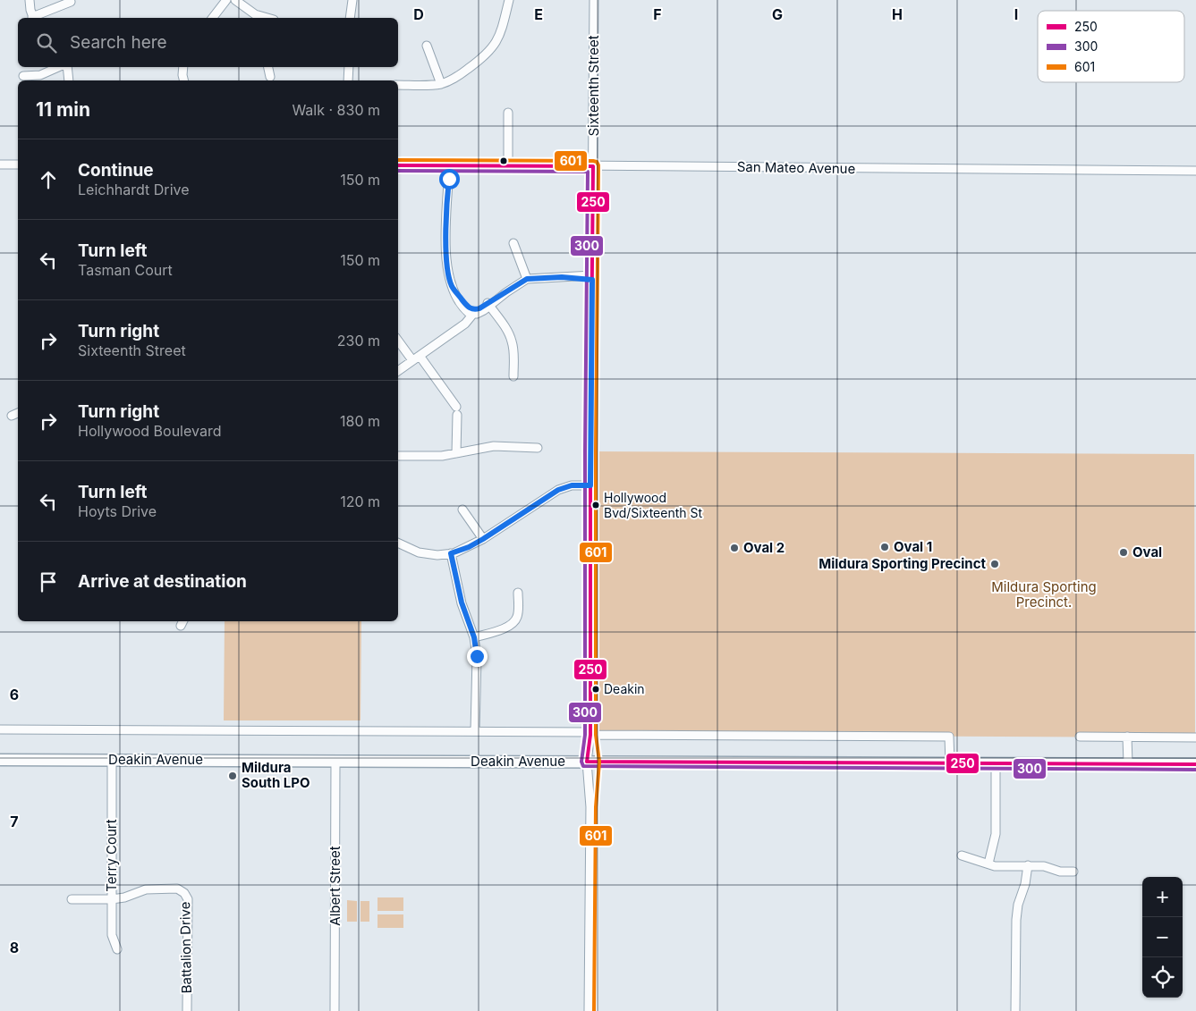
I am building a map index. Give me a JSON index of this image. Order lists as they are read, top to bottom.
{
  "streets": {
    "highway": ["Deakin Avenue"],
    "street": [
      "Sixteenth Street",
      "San Mateo Avenue",
      "Terry Court",
      "Albert Street",
      "Battalion Drive"
    ]
  },
  "crossings": [
    ["Sixteenth Street", "San Mateo Avenue"],
    ["Sixteenth Street", "Deakin Avenue"],
    ["Deakin Avenue", "Terry Court"],
    ["Deakin Avenue", "Albert Street"],
    ["Terry Court", "Battalion Drive"]
  ],
  "parks": ["Mildura Sporting Precinct."],
  "places": [
    "Hollywood Bvd/Sixteenth St",
    "Oval 1",
    "Oval 2",
    "Oval",
    "Mildura Sporting Precinct",
    "Deakin",
    "Mildura South LPO"
  ],
  "lines": ["transit line 601", "transit line 250", "transit line 300"],
  "legend": ["250", "300", "601"],
  "page": {
    "search": "Search here",
    "heading": ["11 min", "Walk · 830 m"],
    "list": [
      ["Continue", "Leichhardt Drive", "150 m"],
      ["Turn left", "Tasman Court", "150 m"],
      ["Turn right", "Sixteenth Street", "230 m"],
      ["Turn right", "Hollywood Boulevard", "180 m"],
      ["Turn left", "Hoyts Drive", "120 m"],
      "Arrive at destination"
    ],
    "map_buttons": ["+", "−"]
  },
  "grid": {
    "columns": [
      "D",
      "E",
      "F",
      "G",
      "H",
      "I"
    ],
    "rows": ["6", "7", "8"]
  }
}
